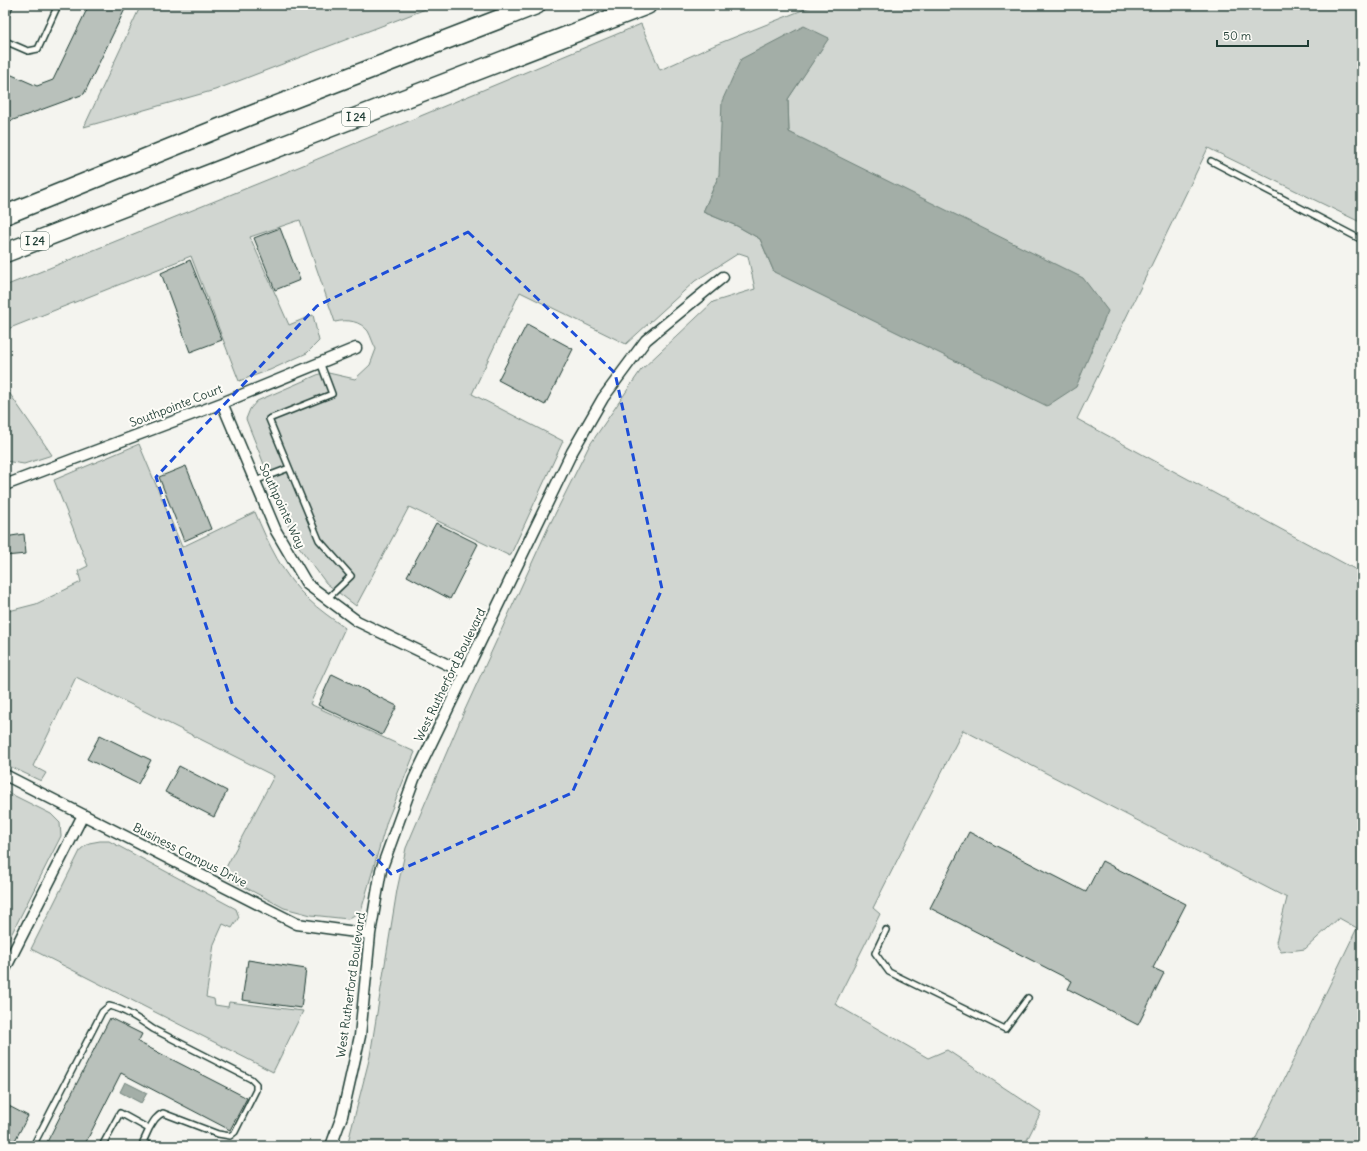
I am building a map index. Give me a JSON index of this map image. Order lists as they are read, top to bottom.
{
  "streets": {
    "highway": ["I 24"],
    "street": [
      "Southpointe Court",
      "Southpointe Way",
      "West Rutherford Boulevard",
      "Business Campus Drive"
    ]
  },
  "crossings": [
    ["Southpointe Court", "Southpointe Way"],
    ["Southpointe Way", "West Rutherford Boulevard"],
    ["West Rutherford Boulevard", "Business Campus Drive"]
  ],
  "scale_bar": "50 m"
}
